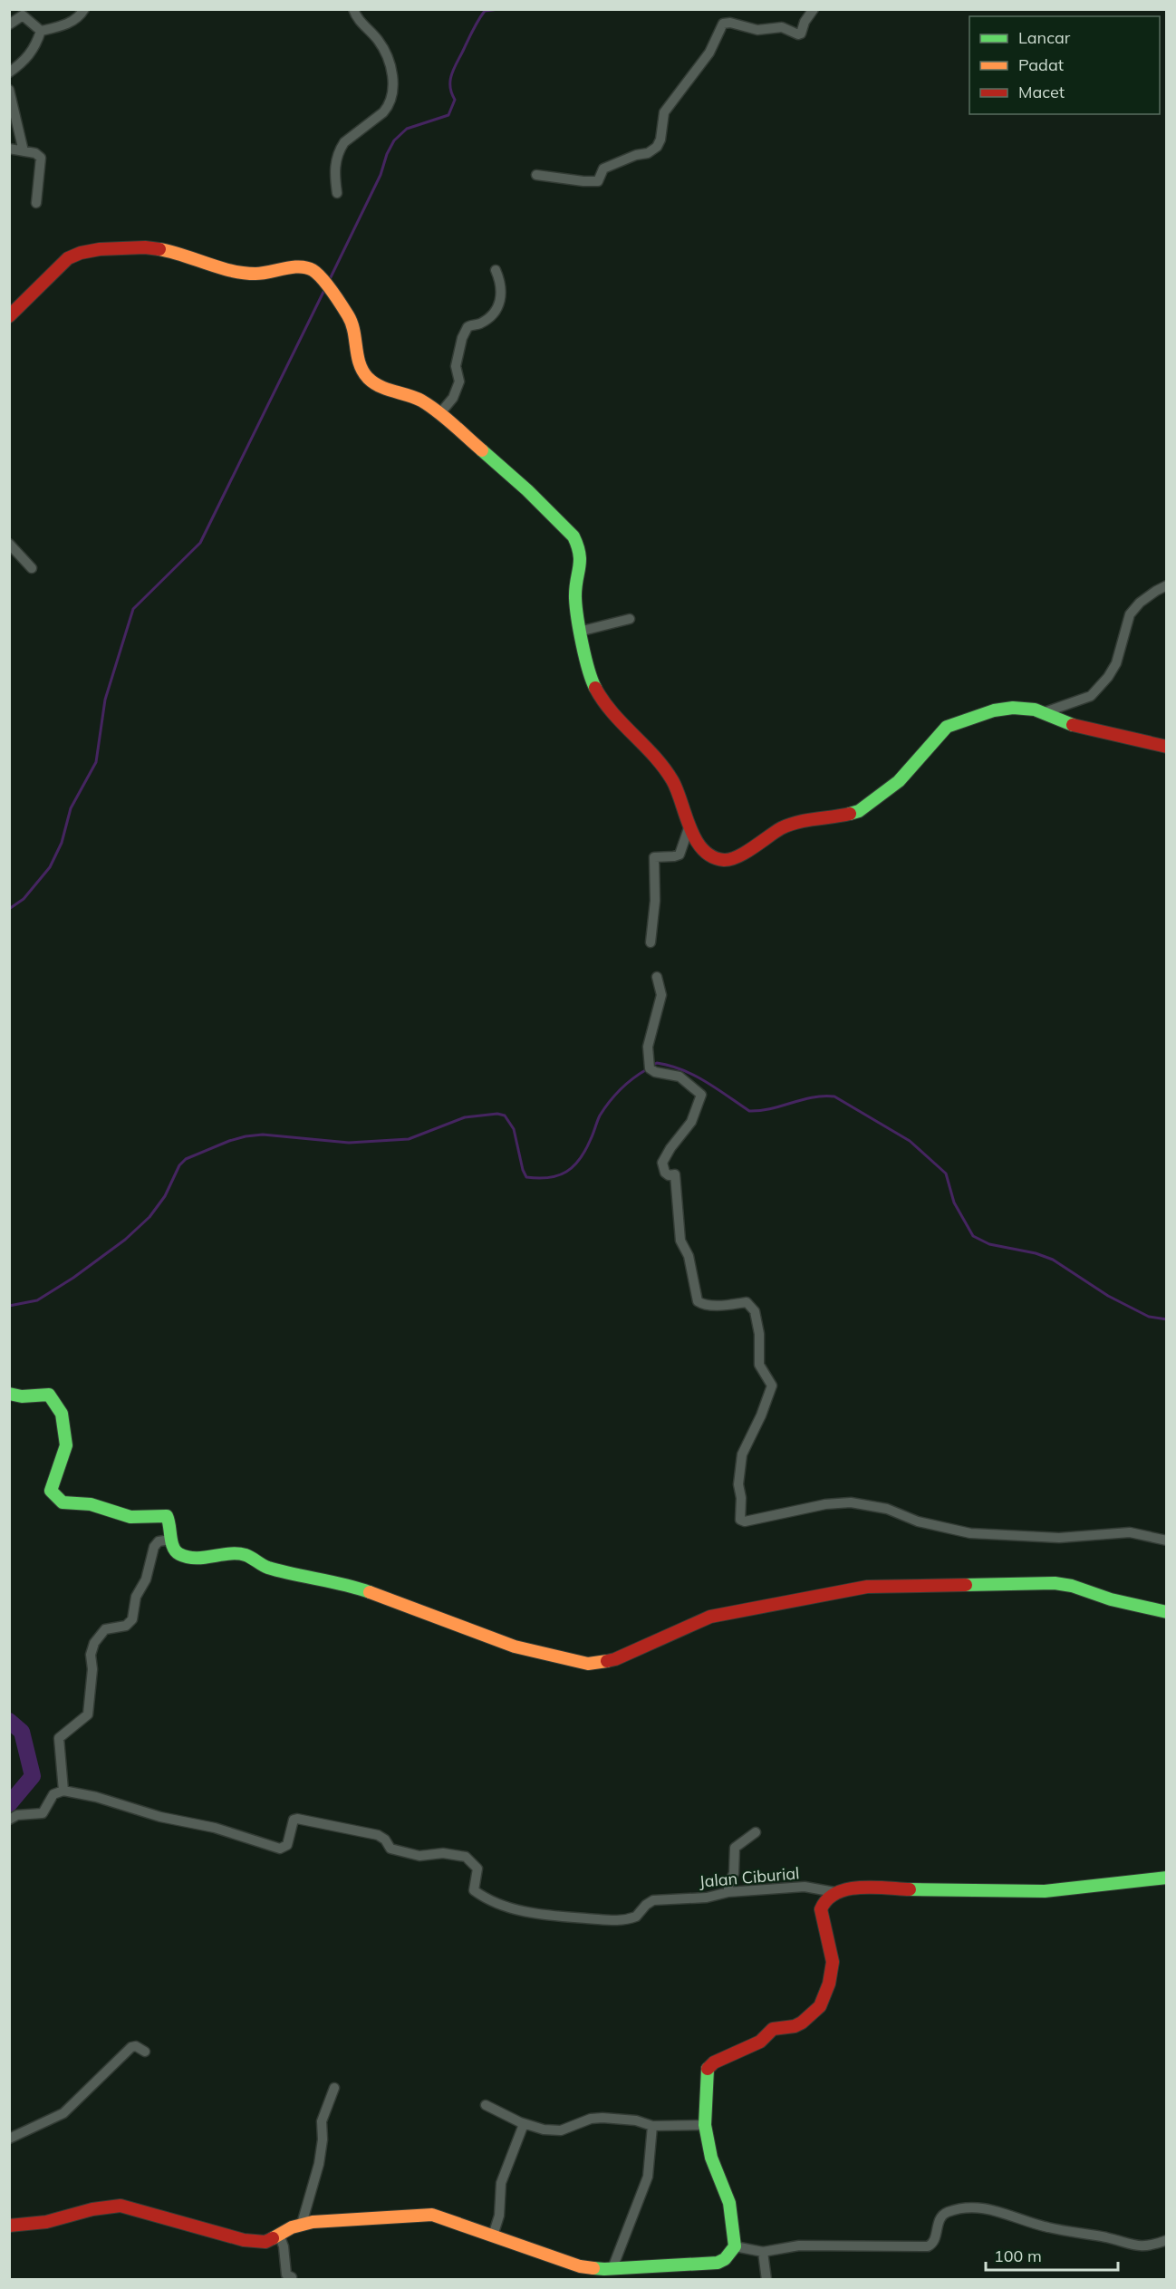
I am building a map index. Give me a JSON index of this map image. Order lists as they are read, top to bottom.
{
  "streets": {
    "street": ["Jalan Ciburial"]
  },
  "legend": ["Lancar", "Padat", "Macet"],
  "scale_bar": "100 m"
}
